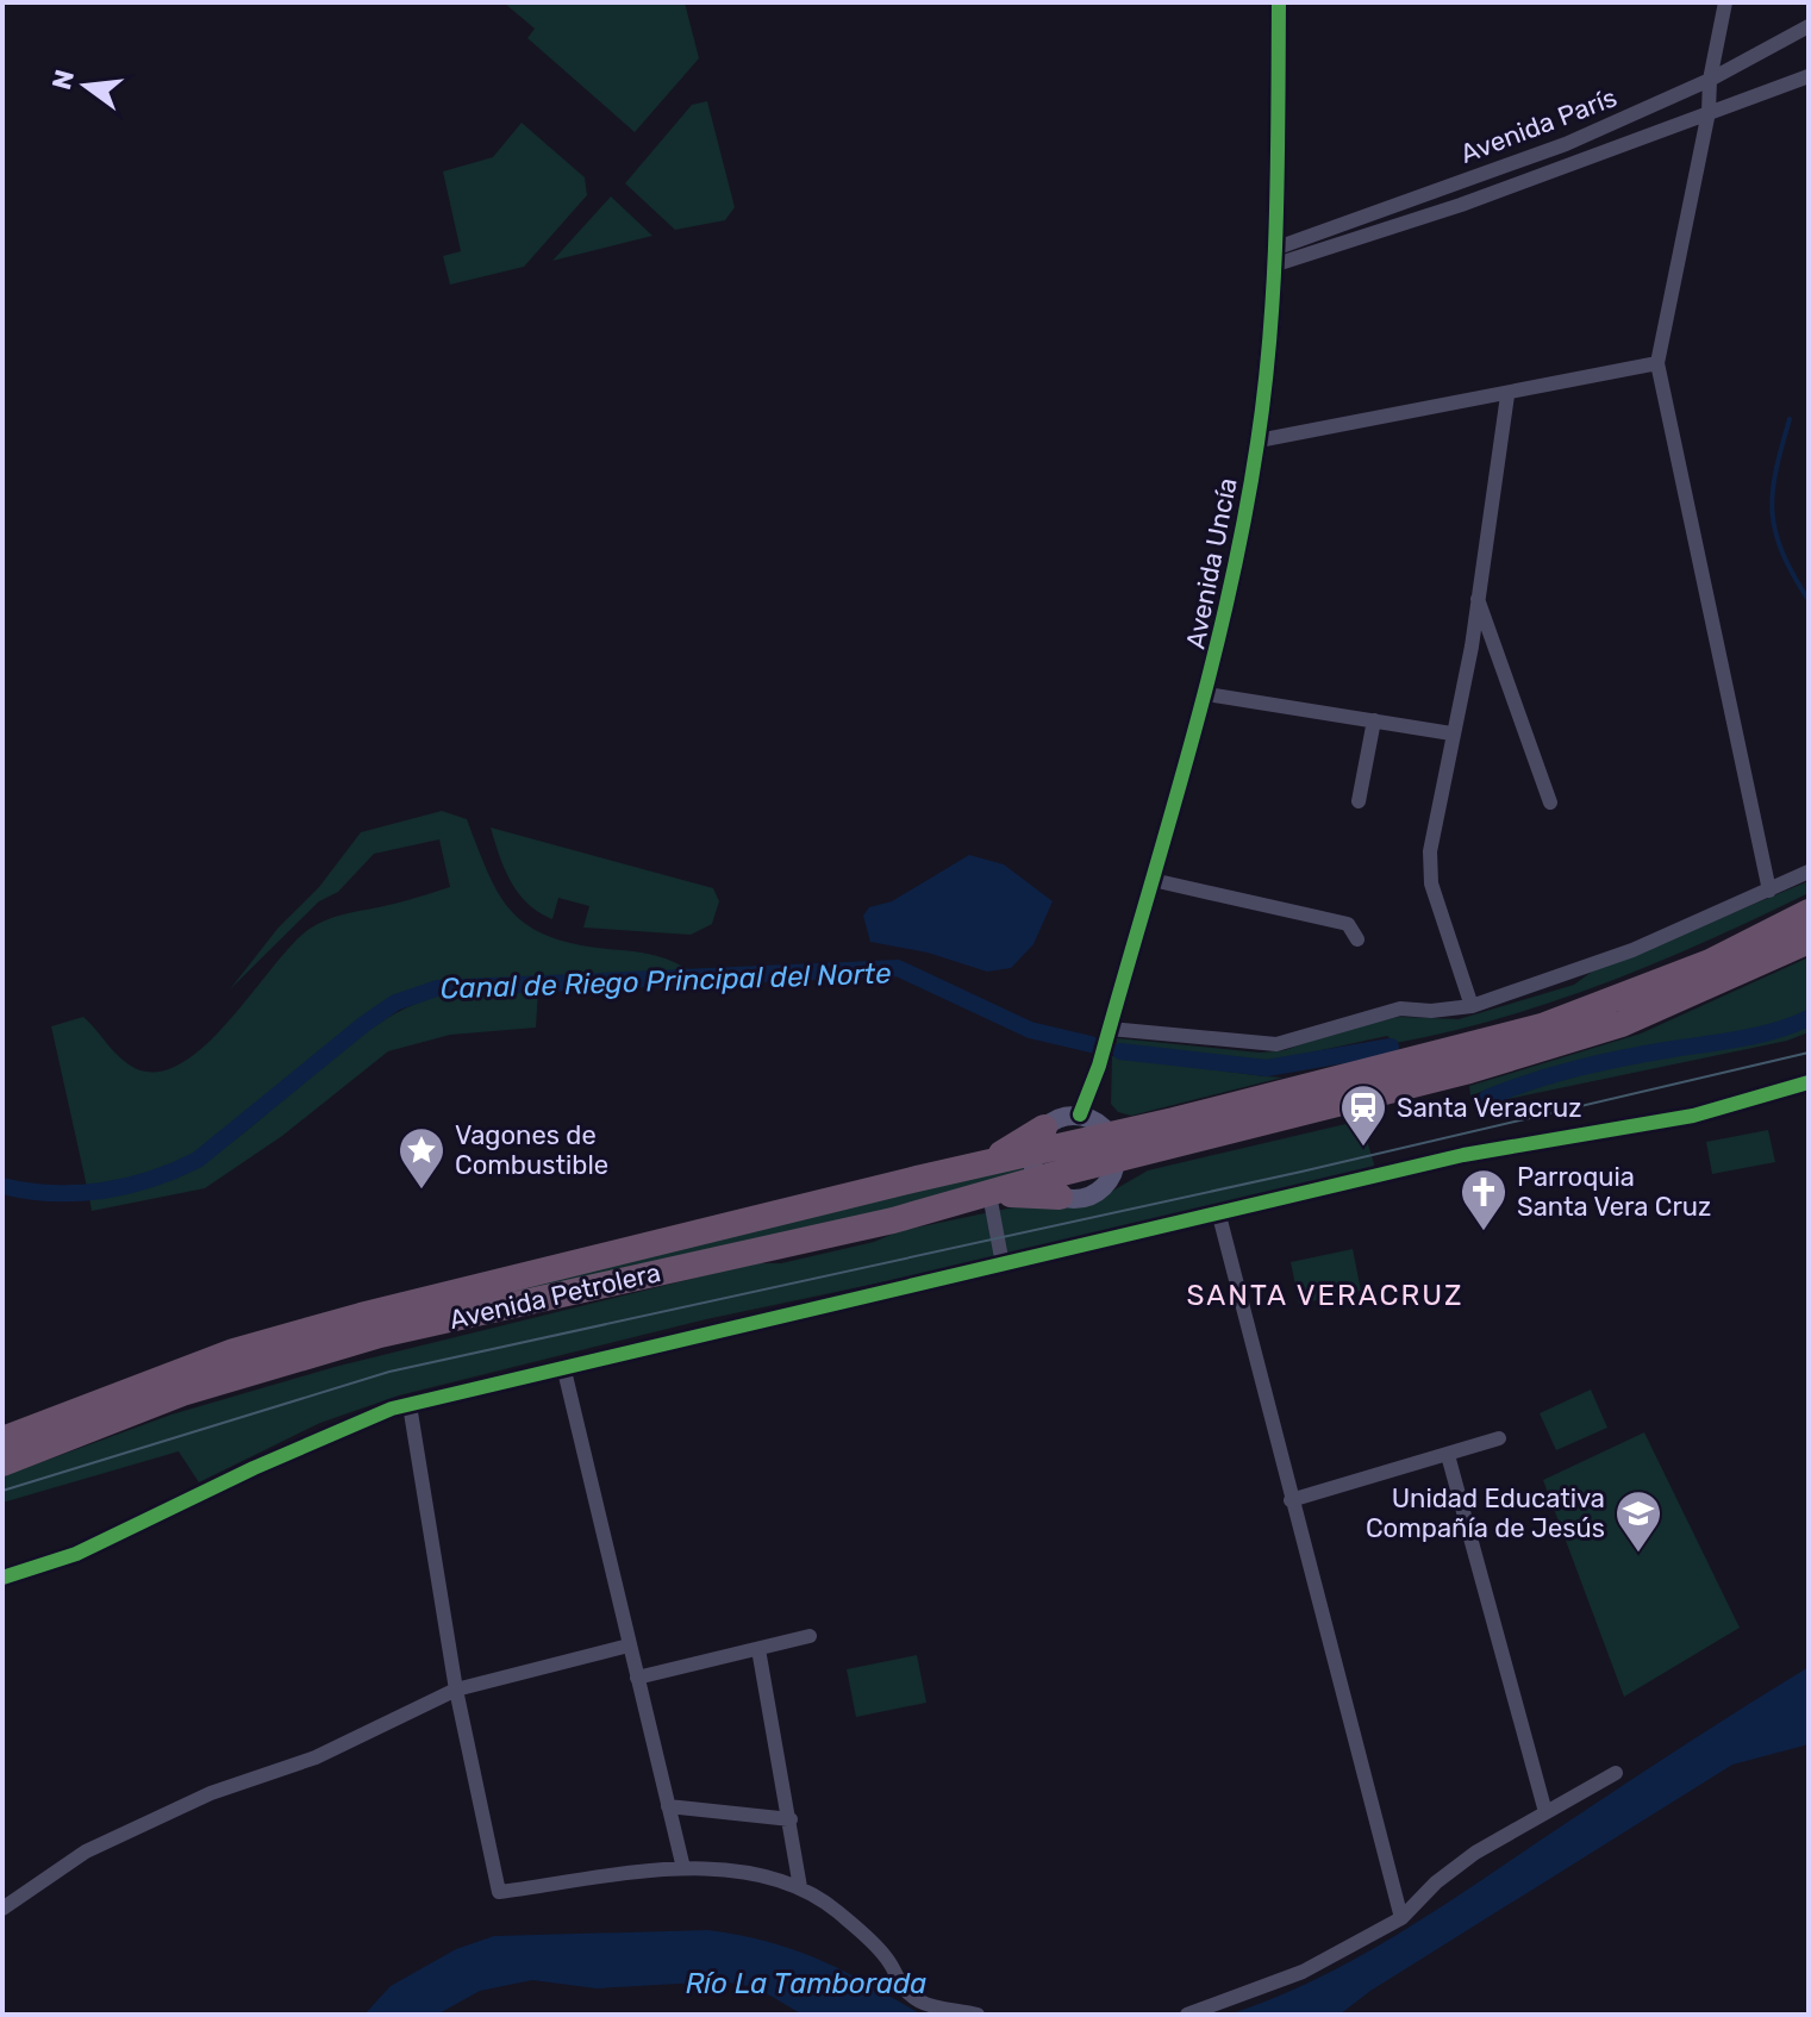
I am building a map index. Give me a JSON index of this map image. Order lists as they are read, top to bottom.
{
  "streets": {
    "highway": ["Avenida Petrolera"],
    "street": ["Avenida París", "Avenida Uncía"]
  },
  "crossings": [
    ["Avenida París", "Avenida Uncía"],
    ["Avenida Uncía", "Avenida Petrolera"]
  ],
  "districts": ["SANTA VERACRUZ"],
  "water": ["Canal de Riego Principal del Norte", "Río La Tamborada"],
  "places": {
    "station": ["Santa Veracruz"],
    "place": ["Vagones de Combustible"],
    "church": ["Parroquia Santa Vera Cruz"],
    "school or university": ["Unidad Educativa Compañía de Jesús"]
  },
  "north": "left"
}
